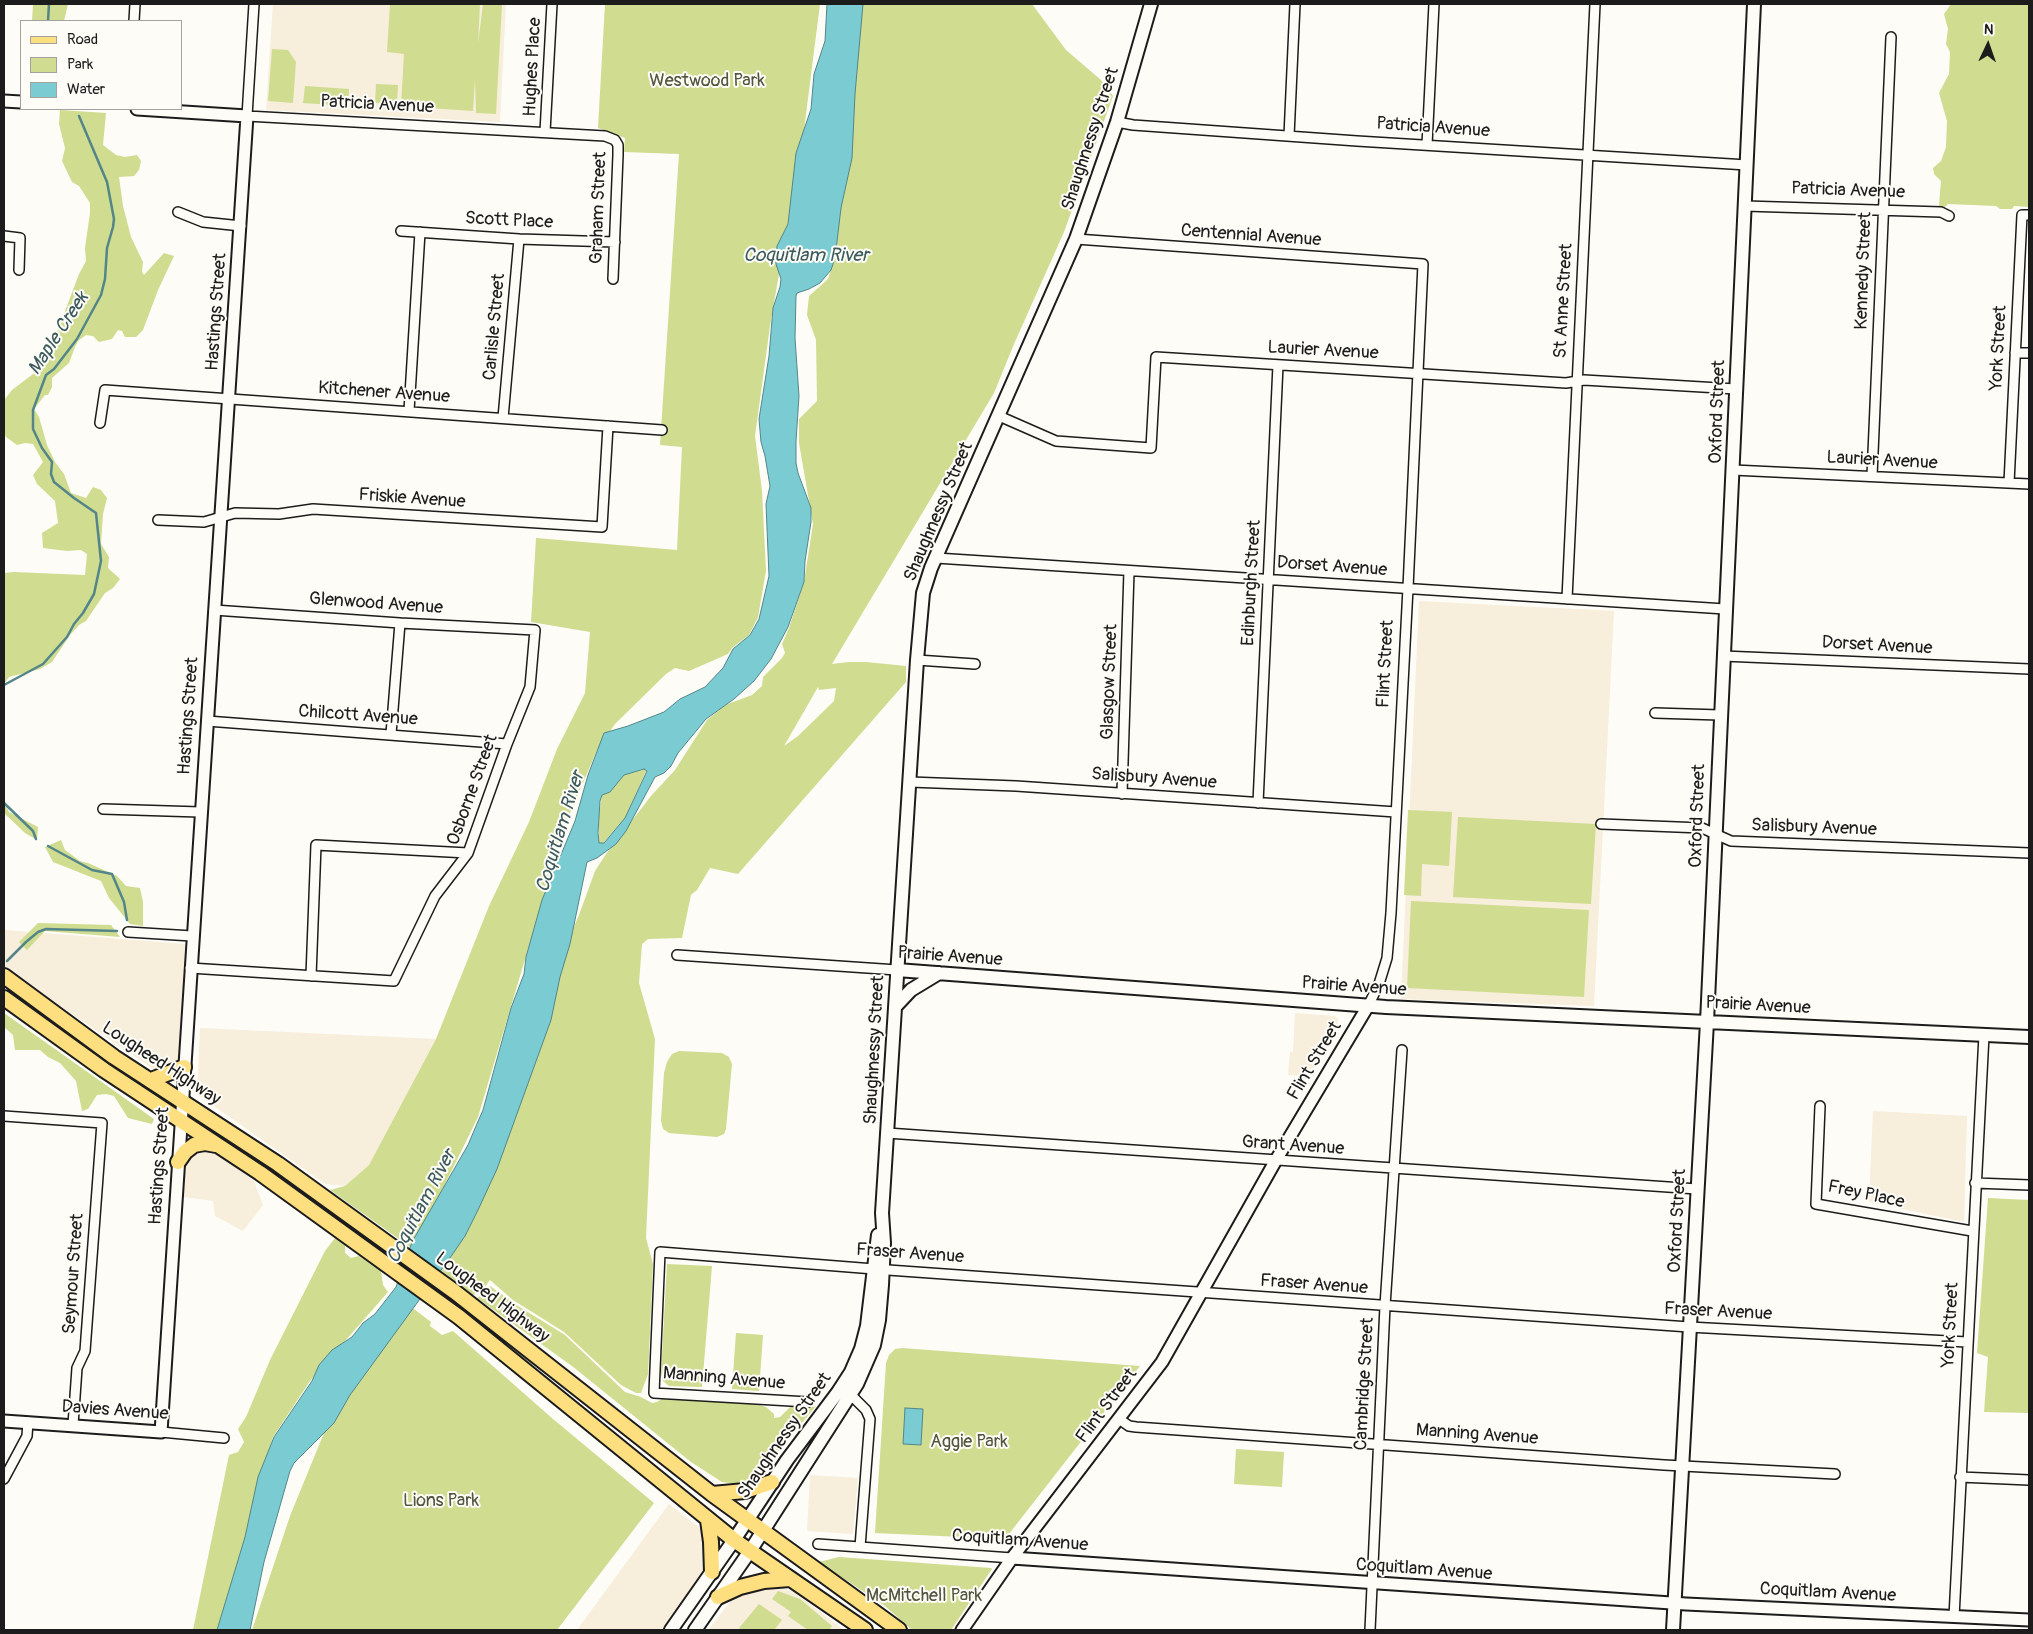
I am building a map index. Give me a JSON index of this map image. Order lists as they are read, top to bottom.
{
  "streets": {
    "main road": [
      "Shaughnessy Street",
      "Oxford Street",
      "Prairie Avenue",
      "Lougheed Highway"
    ],
    "street": [
      "Hughes Place",
      "Patricia Avenue",
      "Graham Street",
      "Scott Place",
      "Centennial Avenue",
      "Kennedy Street",
      "St Anne Street",
      "Hastings Street",
      "Carlisle Street",
      "York Street",
      "Laurier Avenue",
      "Kitchener Avenue",
      "Friskie Avenue",
      "Dorset Avenue",
      "Edinburgh Street",
      "Glenwood Avenue",
      "Flint Street",
      "Glasgow Street",
      "Chilcott Avenue",
      "Salisbury Avenue",
      "Osborne Street",
      "Grant Avenue",
      "Frey Place",
      "Fraser Avenue",
      "Seymour Street",
      "Manning Avenue",
      "Cambridge Street",
      "Davies Avenue",
      "Coquitlam Avenue"
    ]
  },
  "crossings": [
    ["Hughes Place", "Patricia Avenue"],
    ["Patricia Avenue", "Shaughnessy Street"],
    ["Patricia Avenue", "Graham Street"],
    ["Patricia Avenue", "Kennedy Street"],
    ["Patricia Avenue", "St Anne Street"],
    ["Patricia Avenue", "Hastings Street"],
    ["Patricia Avenue", "Oxford Street"],
    ["Shaughnessy Street", "Centennial Avenue"],
    ["Shaughnessy Street", "Laurier Avenue"],
    ["Shaughnessy Street", "Dorset Avenue"],
    ["Shaughnessy Street", "Salisbury Avenue"],
    ["Shaughnessy Street", "Prairie Avenue"],
    ["Shaughnessy Street", "Lougheed Highway"],
    ["Shaughnessy Street", "Grant Avenue"],
    ["Shaughnessy Street", "Fraser Avenue"],
    ["Graham Street", "Scott Place"],
    ["Scott Place", "Carlisle Street"],
    ["Centennial Avenue", "Flint Street"],
    ["Kennedy Street", "Laurier Avenue"],
    ["St Anne Street", "Laurier Avenue"],
    ["St Anne Street", "Dorset Avenue"],
    ["Hastings Street", "Kitchener Avenue"],
    ["Hastings Street", "Friskie Avenue"],
    ["Hastings Street", "Glenwood Avenue"],
    ["Hastings Street", "Chilcott Avenue"],
    ["Hastings Street", "Osborne Street"],
    ["Hastings Street", "Lougheed Highway"],
    ["Hastings Street", "Davies Avenue"],
    ["Carlisle Street", "Kitchener Avenue"],
    ["York Street", "Laurier Avenue"],
    ["York Street", "Prairie Avenue"],
    ["York Street", "Frey Place"],
    ["York Street", "Fraser Avenue"],
    ["York Street", "Coquitlam Avenue"],
    ["Laurier Avenue", "Oxford Street"],
    ["Laurier Avenue", "Edinburgh Street"],
    ["Laurier Avenue", "Flint Street"],
    ["Kitchener Avenue", "Friskie Avenue"],
    ["Oxford Street", "Dorset Avenue"],
    ["Oxford Street", "Salisbury Avenue"],
    ["Oxford Street", "Prairie Avenue"],
    ["Oxford Street", "Grant Avenue"],
    ["Oxford Street", "Fraser Avenue"],
    ["Oxford Street", "Manning Avenue"],
    ["Oxford Street", "Coquitlam Avenue"],
    ["Dorset Avenue", "Edinburgh Street"],
    ["Dorset Avenue", "Flint Street"],
    ["Dorset Avenue", "Glasgow Street"],
    ["Edinburgh Street", "Salisbury Avenue"],
    ["Glenwood Avenue", "Osborne Street"],
    ["Flint Street", "Salisbury Avenue"],
    ["Flint Street", "Prairie Avenue"],
    ["Flint Street", "Grant Avenue"],
    ["Flint Street", "Fraser Avenue"],
    ["Flint Street", "Manning Avenue"],
    ["Flint Street", "Coquitlam Avenue"],
    ["Glasgow Street", "Salisbury Avenue"],
    ["Chilcott Avenue", "Osborne Street"],
    ["Grant Avenue", "Cambridge Street"],
    ["Fraser Avenue", "Manning Avenue"],
    ["Fraser Avenue", "Cambridge Street"],
    ["Seymour Street", "Davies Avenue"],
    ["Manning Avenue", "Cambridge Street"],
    ["Cambridge Street", "Coquitlam Avenue"]
  ],
  "water": ["Coquitlam River", "Maple Creek"],
  "parks": [
    "Westwood Park",
    "Aggie Park",
    "Lions Park",
    "McMitchell Park"
  ],
  "legend": ["Road", "Park", "Water"],
  "north": "top"
}
